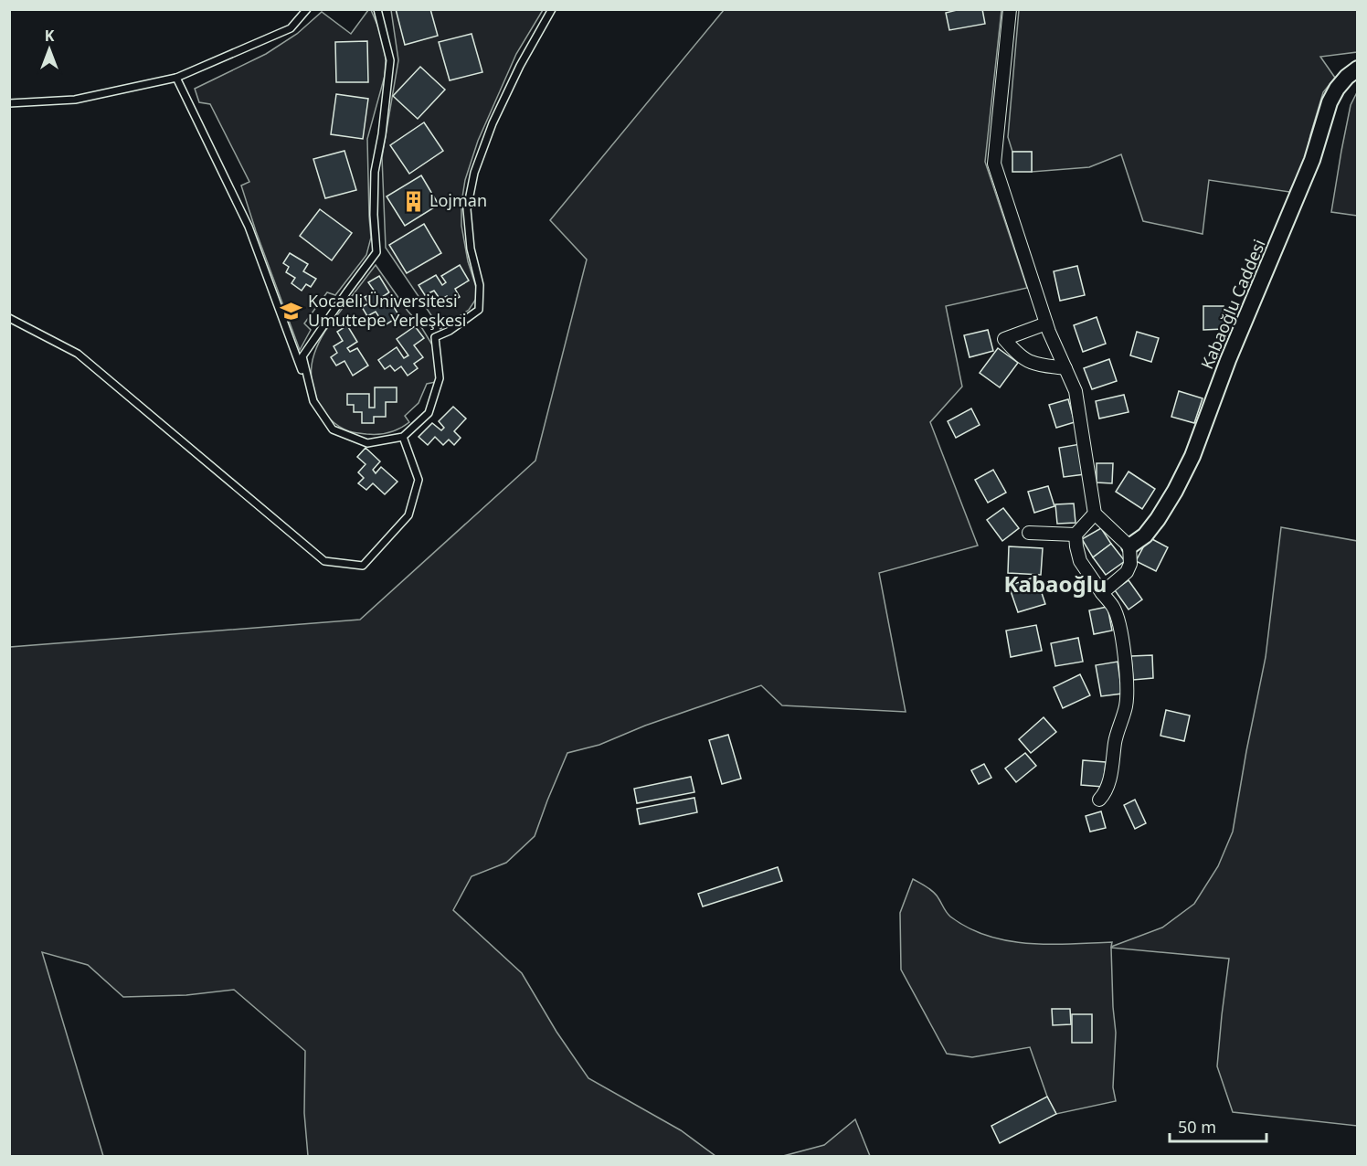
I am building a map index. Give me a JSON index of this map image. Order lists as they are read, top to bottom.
{
  "streets": {
    "street": ["Kabaoğlu Caddesi"]
  },
  "districts": ["Kabaoğlu"],
  "places": {
    "building": ["Lojman"],
    "school or university": ["Kocaeli Üniversitesi Umuttepe Yerleşkesi"]
  },
  "scale_bar": "50 m",
  "north": "top"
}
